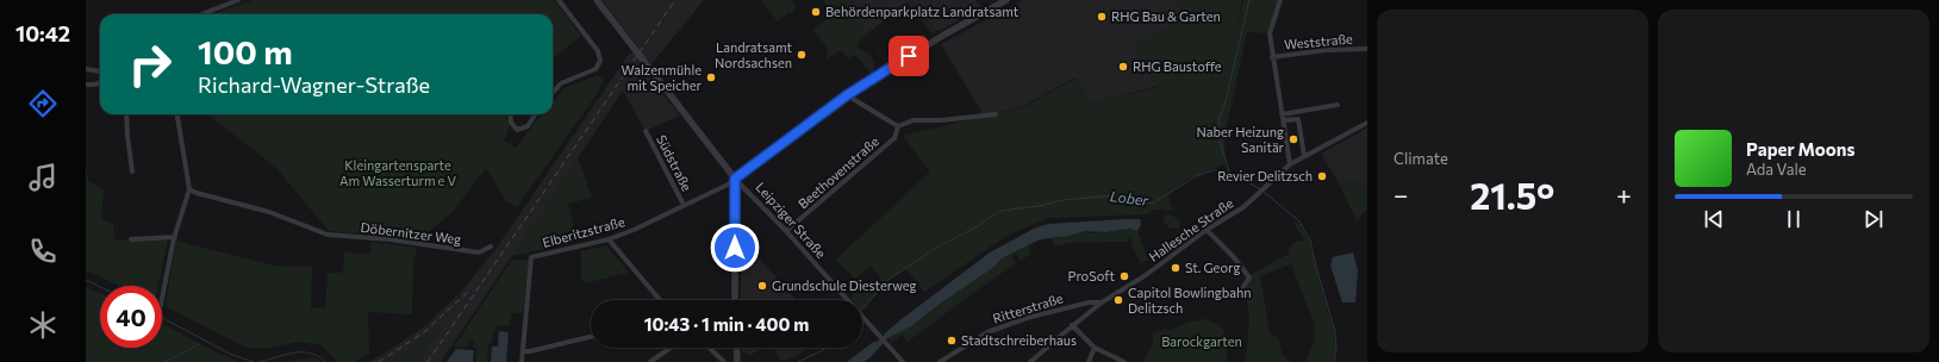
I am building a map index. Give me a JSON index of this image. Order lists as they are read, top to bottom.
{
  "streets": {
    "street": [
      "Weststraße",
      "Südstraße",
      "Beethovenstraße",
      "Leipziger Straße",
      "Hallesche Straße",
      "Elberitzstraße",
      "Döbernitzer Weg",
      "Ritterstraße"
    ]
  },
  "crossings": [
    ["Südstraße", "Elberitzstraße"],
    ["Beethovenstraße", "Leipziger Straße"],
    ["Leipziger Straße", "Elberitzstraße"],
    ["Hallesche Straße", "Ritterstraße"]
  ],
  "water": ["Lober"],
  "parks": ["Kleingartensparte Am Wasserturm e V", "Barockgarten"],
  "places": [
    "Behördenparkplatz Landratsamt",
    "RHG Bau & Garten",
    "Landratsamt Nordsachsen",
    "RHG Baustoffe",
    "Walzenmühle mit Speicher",
    "Naber Heizung Sanitär",
    "Revier Delitzsch",
    "St. Georg",
    "ProSoft",
    "Grundschule Diesterweg",
    "Capitol Bowlingbahn Delitzsch",
    "Stadtschreiberhaus"
  ],
  "page": {
    "tabs": "10:42",
    "tile": "Climate",
    "turn": ["100 m", "Richard-Wagner-Straße"],
    "song": ["Paper Moons", "Ada Vale"],
    "heat": ["−", "21.5°", "+"],
    "limit": "40",
    "trip": "10:43 · 1 min · 400 m"
  }
}
